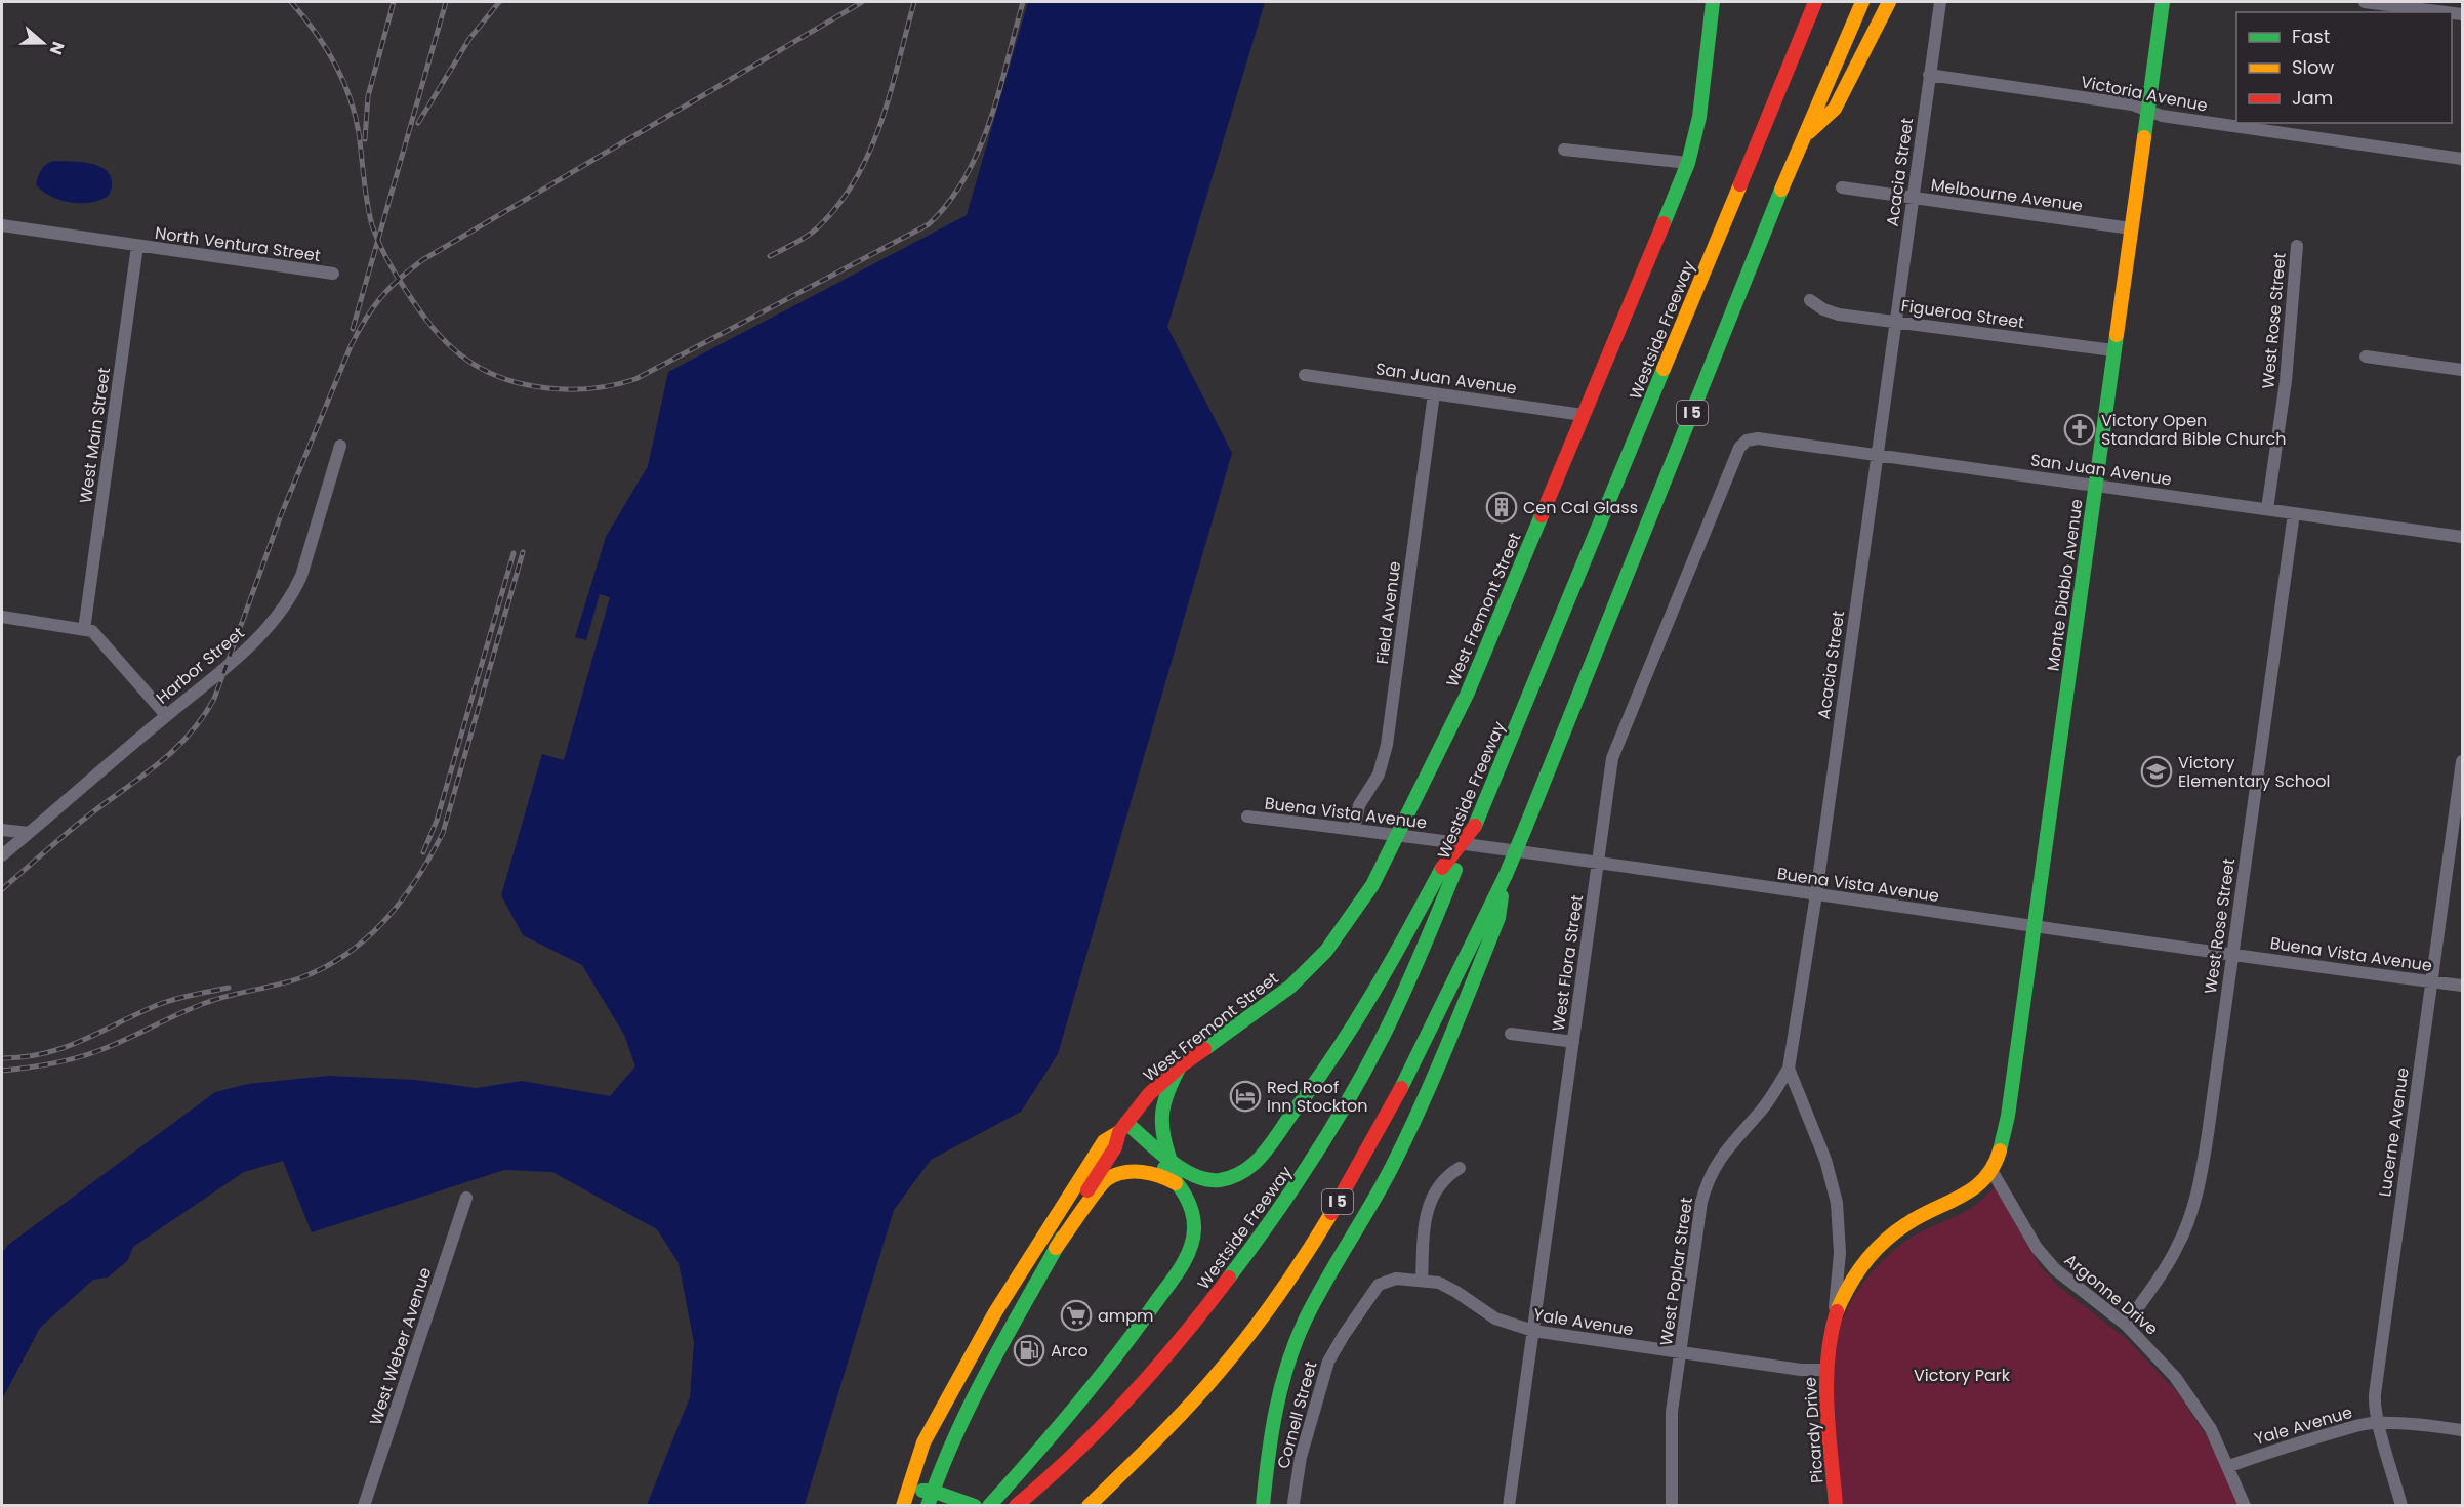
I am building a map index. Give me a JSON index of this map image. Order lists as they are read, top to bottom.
{
  "streets": {
    "main road": [
      "Westside Freeway",
      "I 5",
      "Monte Diablo Avenue",
      "West Fremont Street",
      "Picardy Drive"
    ],
    "street": [
      "Victoria Avenue",
      "Acacia Street",
      "Melbourne Avenue",
      "North Ventura Street",
      "Figueroa Street",
      "West Rose Street",
      "San Juan Avenue",
      "West Main Street",
      "Field Avenue",
      "Harbor Street",
      "Buena Vista Avenue",
      "West Flora Street",
      "Lucerne Avenue",
      "West Poplar Street",
      "Argonne Drive",
      "Yale Avenue",
      "West Weber Avenue",
      "Cornell Street"
    ]
  },
  "crossings": [
    ["Victoria Avenue", "Acacia Street"],
    ["Victoria Avenue", "Monte Diablo Avenue"],
    ["Acacia Street", "Melbourne Avenue"],
    ["Acacia Street", "Figueroa Street"],
    ["Acacia Street", "San Juan Avenue"],
    ["Acacia Street", "Buena Vista Avenue"],
    ["Acacia Street", "West Poplar Street"],
    ["Melbourne Avenue", "Monte Diablo Avenue"],
    ["North Ventura Street", "West Main Street"],
    ["Figueroa Street", "Monte Diablo Avenue"],
    ["West Rose Street", "San Juan Avenue"],
    ["West Rose Street", "Buena Vista Avenue"],
    ["West Rose Street", "Argonne Drive"],
    ["San Juan Avenue", "Monte Diablo Avenue"],
    ["San Juan Avenue", "West Fremont Street"],
    ["San Juan Avenue", "Field Avenue"],
    ["San Juan Avenue", "West Flora Street"],
    ["Monte Diablo Avenue", "Buena Vista Avenue"],
    ["Monte Diablo Avenue", "Argonne Drive"],
    ["Monte Diablo Avenue", "Picardy Drive"],
    ["West Fremont Street", "Buena Vista Avenue"],
    ["Field Avenue", "Buena Vista Avenue"],
    ["Buena Vista Avenue", "West Flora Street"],
    ["Buena Vista Avenue", "Lucerne Avenue"],
    ["West Flora Street", "Yale Avenue"],
    ["Lucerne Avenue", "Yale Avenue"],
    ["West Poplar Street", "Yale Avenue"],
    ["Argonne Drive", "Yale Avenue"],
    ["Argonne Drive", "Picardy Drive"],
    ["Yale Avenue", "Cornell Street"],
    ["Yale Avenue", "Picardy Drive"]
  ],
  "parks": ["Victory Park"],
  "places": {
    "church": ["Victory Open Standard Bible Church"],
    "building": ["Cen Cal Glass"],
    "school or university": ["Victory Elementary School"],
    "hotel": ["Red Roof Inn Stockton"],
    "supermarket": ["ampm"],
    "fuel station": ["Arco"]
  },
  "legend": ["Fast", "Slow", "Jam"],
  "north": "right"
}
